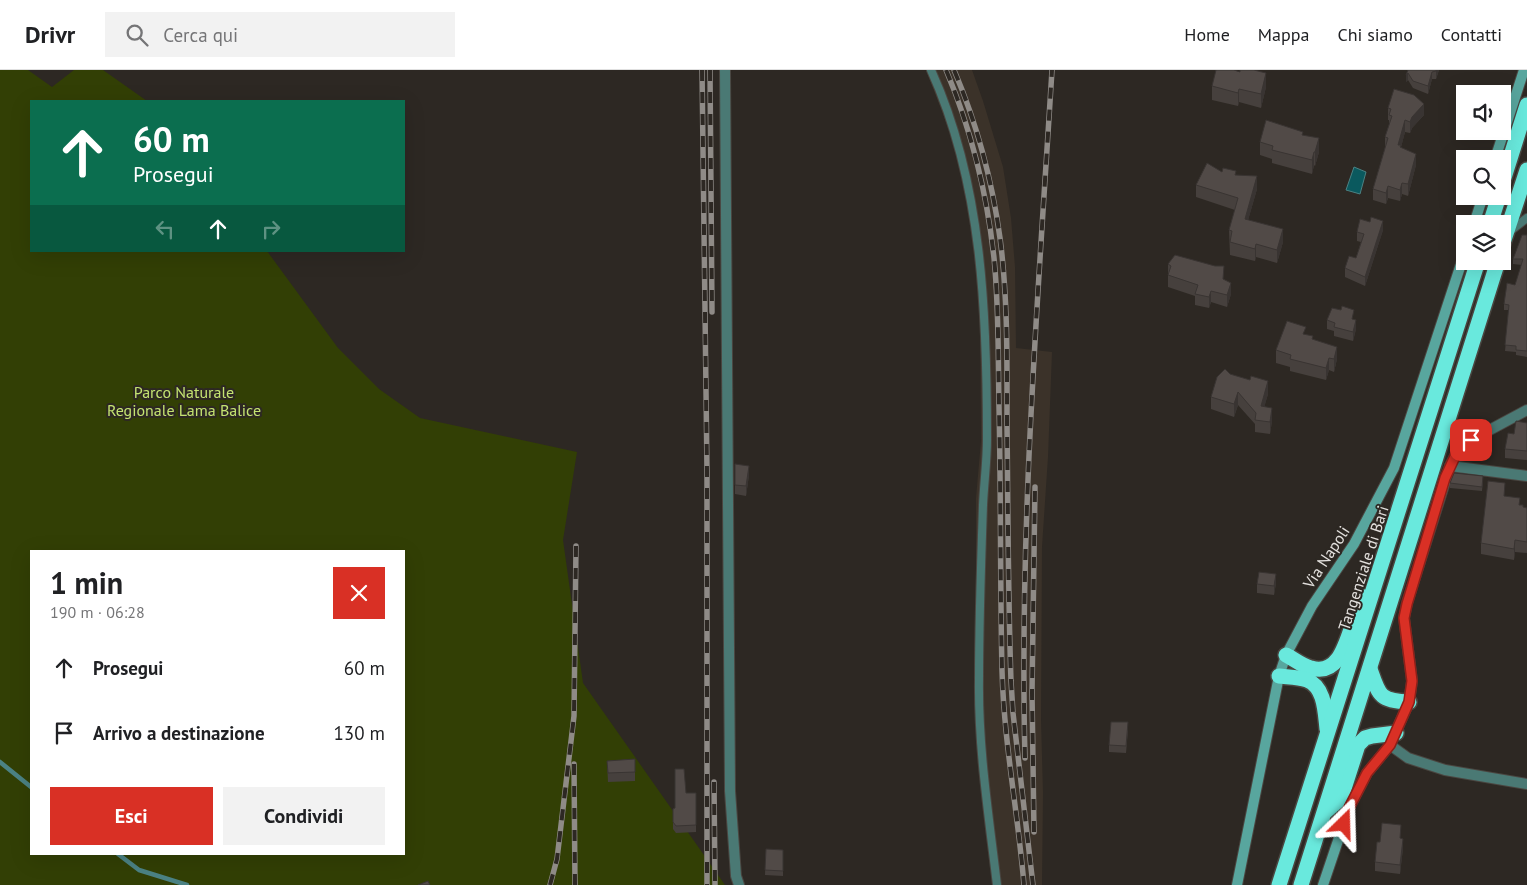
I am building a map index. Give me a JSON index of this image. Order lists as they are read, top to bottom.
{
  "streets": {
    "highway": ["Tangenziale di Bari"],
    "street": ["Via Napoli"]
  },
  "parks": ["Parco Naturale Regionale Lama Balice"],
  "page": {
    "header": "Drivr",
    "search": "Cerca qui",
    "nav": [
      "Home",
      "Mappa",
      "Chi siamo",
      "Contatti"
    ],
    "turn": ["60 m", "Prosegui"],
    "heading": ["1 min", "190 m · 06:28"],
    "list": [
      {
        "name": "Prosegui",
        "value": "60 m"
      },
      {
        "name": "Arrivo a destinazione",
        "value": "130 m"
      }
    ],
    "buttons": ["Esci", "Condividi"]
  }
}
